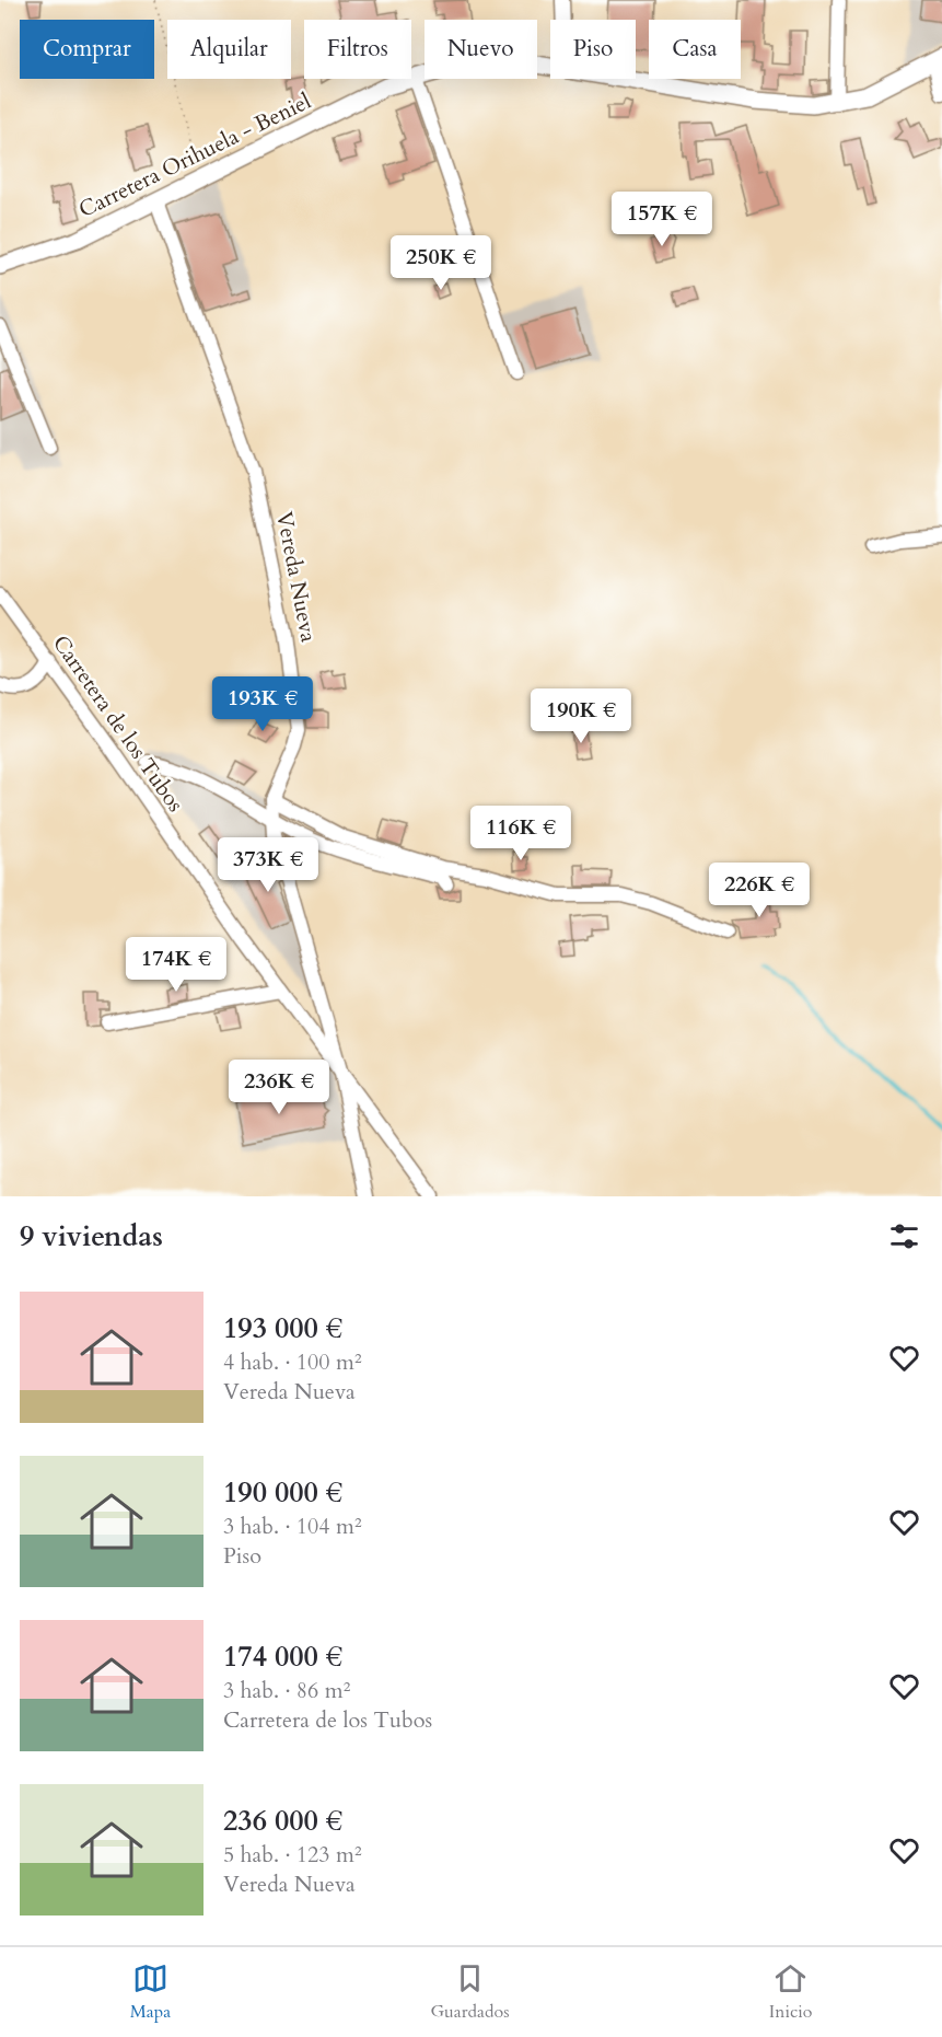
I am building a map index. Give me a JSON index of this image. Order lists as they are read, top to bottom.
{
  "streets": {
    "main road": ["Carretera Orihuela - Beniel"],
    "street": ["Vereda Nueva", "Carretera de los Tubos"]
  },
  "crossings": [
    ["Carretera Orihuela - Beniel", "Vereda Nueva"],
    ["Vereda Nueva", "Carretera de los Tubos"]
  ],
  "page": {
    "chip": [
      "Comprar",
      "Alquilar",
      "Filtros",
      "Nuevo",
      "Piso",
      "Casa"
    ],
    "price": [
      "157K €",
      "250K €",
      "193K €",
      "190K €",
      "116K €",
      "373K €",
      "226K €",
      "174K €",
      "236K €"
    ],
    "heading": "9 viviendas",
    "list": [
      {
        "name": "193 000 €",
        "note": "4 hab. · 100 m² · Vereda Nueva"
      },
      {
        "name": "190 000 €",
        "note": "3 hab. · 104 m² · Piso"
      },
      {
        "name": "174 000 €",
        "note": "3 hab. · 86 m² · Carretera de los Tubos"
      },
      {
        "name": "236 000 €",
        "note": "5 hab. · 123 m² · Vereda Nueva"
      }
    ],
    "tabs": ["Mapa", "Guardados", "Inicio"]
  }
}
